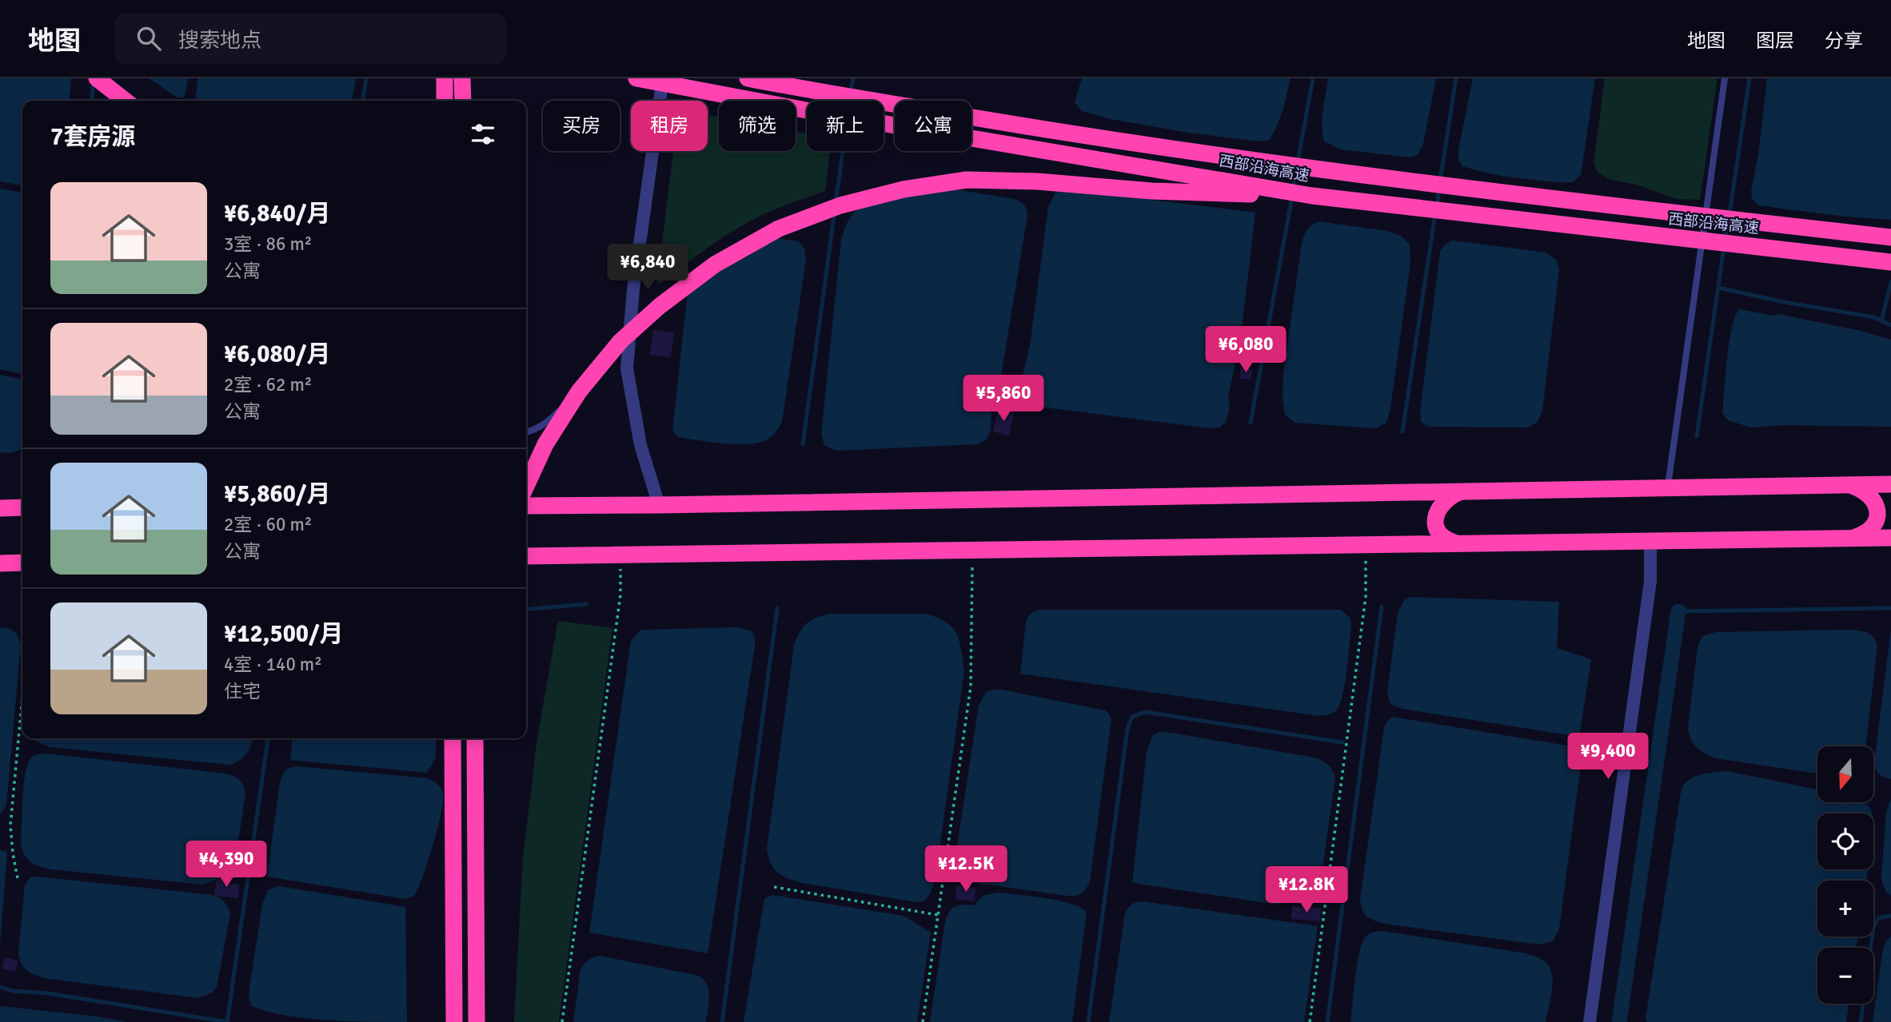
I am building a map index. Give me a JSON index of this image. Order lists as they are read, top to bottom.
{
  "streets": {
    "highway": ["西部沿海高速"]
  },
  "north": "bottom",
  "page": {
    "header": "地图",
    "search": "搜索地点",
    "nav": ["地图", "图层", "分享"],
    "chip": [
      "买房",
      "租房",
      "筛选",
      "新上",
      "公寓"
    ],
    "heading": "7套房源",
    "list": [
      {
        "name": "¥6,840/月",
        "note": "3室 · 86 m² · 公寓"
      },
      {
        "name": "¥6,080/月",
        "note": "2室 · 62 m² · 公寓"
      },
      {
        "name": "¥5,860/月",
        "note": "2室 · 60 m² · 公寓"
      },
      {
        "name": "¥12,500/月",
        "note": "4室 · 140 m² · 住宅"
      }
    ],
    "price": [
      "¥6,840",
      "¥6,080",
      "¥5,860",
      "¥9,400",
      "¥4,390",
      "¥12.5K",
      "¥12.8K"
    ],
    "map_buttons": ["+", "−"]
  }
}
